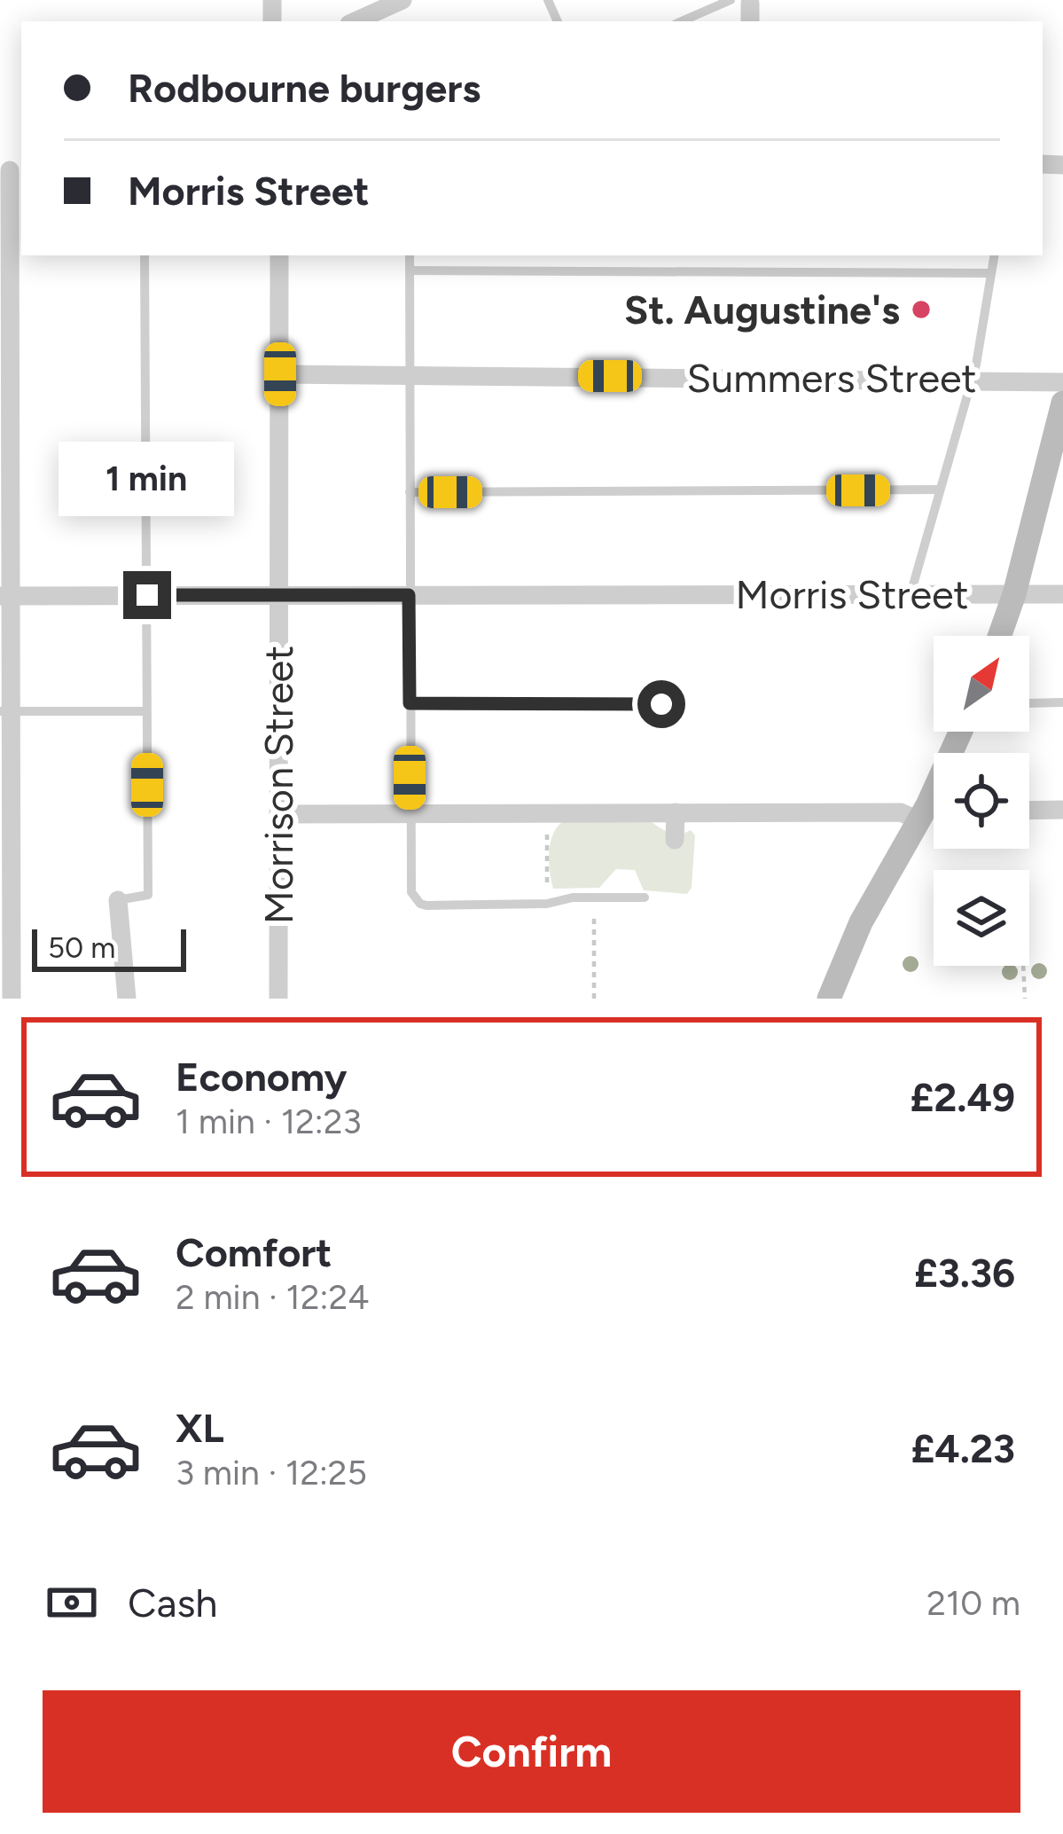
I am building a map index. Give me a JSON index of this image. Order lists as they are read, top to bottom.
{
  "streets": {
    "street": ["Summers Street", "Morris Street", "Morrison Street"]
  },
  "crossings": [
    ["Summers Street", "Morrison Street"],
    ["Morris Street", "Morrison Street"]
  ],
  "places": ["St. Augustine's"],
  "scale_bar": "50 m",
  "north": "top right",
  "page": {
    "banner": ["Rodbourne burgers", "Morris Street"],
    "bubble": "1 min",
    "scale": "50 m",
    "list": [
      {
        "name": "Economy",
        "note": "1 min · 12:23",
        "value": "£2.49"
      },
      {
        "name": "Comfort",
        "note": "2 min · 12:24",
        "value": "£3.36"
      },
      {
        "name": "XL",
        "note": "3 min · 12:25",
        "value": "£4.23"
      }
    ],
    "pay": ["Cash", "210 m"],
    "buttons": "Confirm"
  }
}
